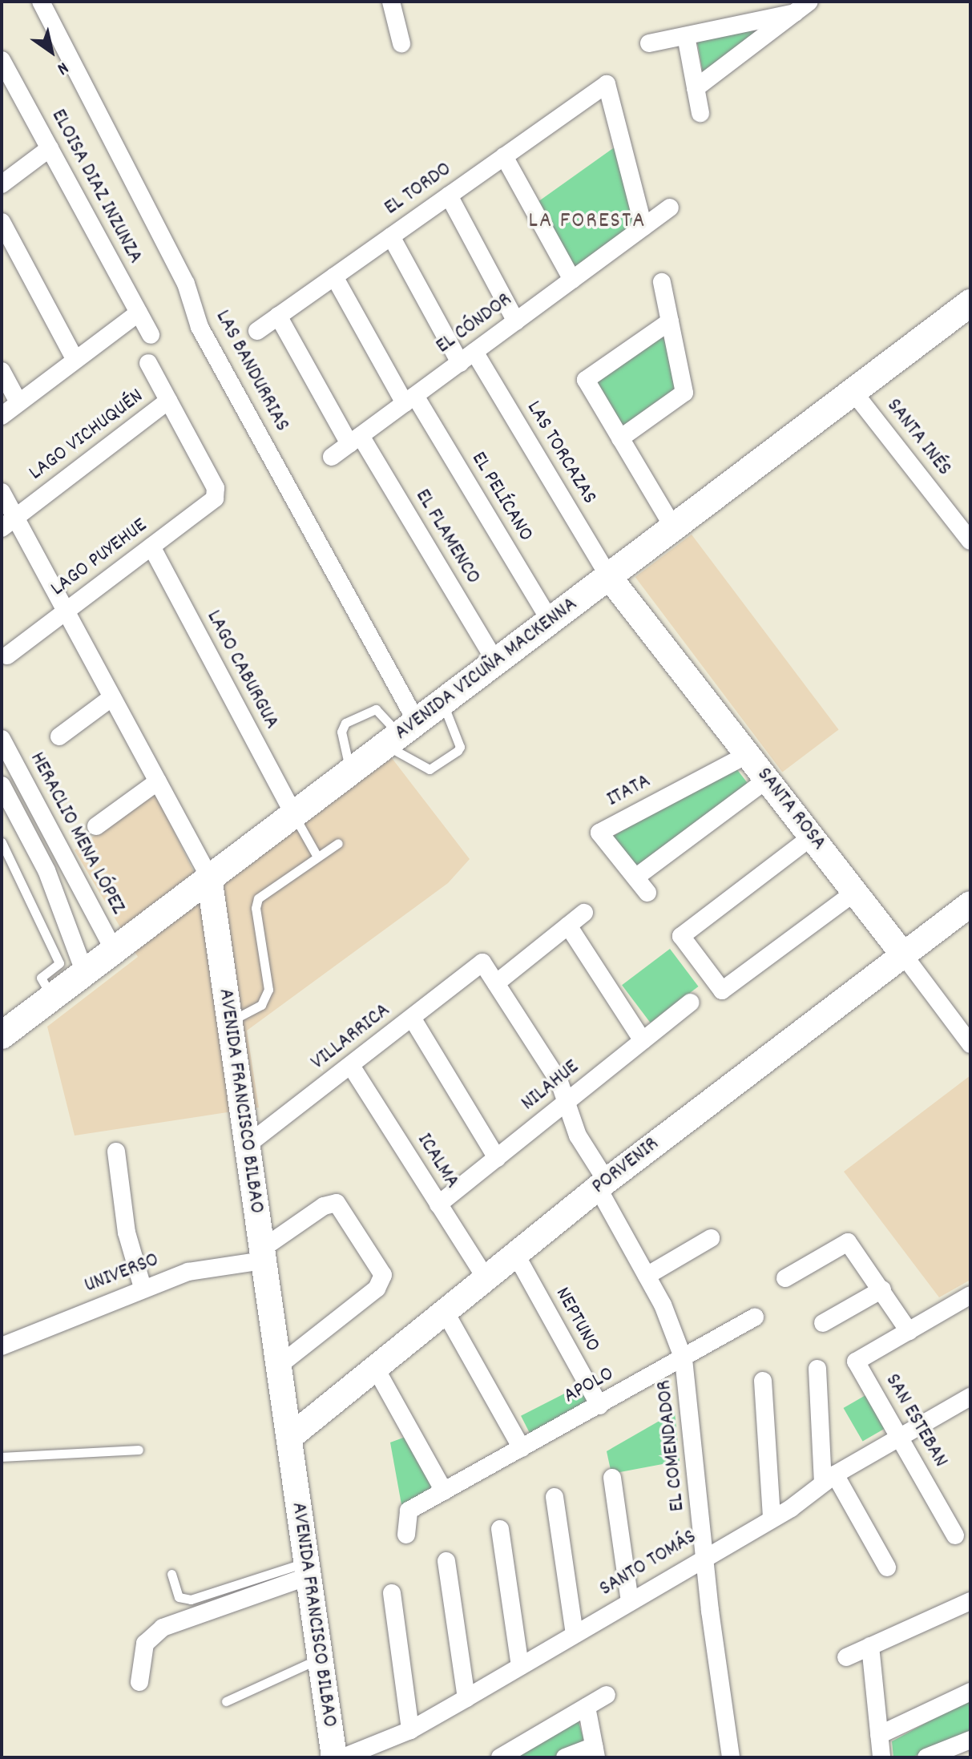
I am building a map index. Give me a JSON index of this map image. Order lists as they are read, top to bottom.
{
  "streets": {
    "main road": ["AVENIDA VICUÑA MACKENNA"],
    "street": [
      "ELOISA DIAZ INZUNZA",
      "EL TORDO",
      "EL CÓNDOR",
      "LAS BANDURRIAS",
      "LAGO VICHUQUÉN",
      "SANTA INÉS",
      "LAS TORCAZAS",
      "EL PELÍCANO",
      "EL FLAMENCO",
      "LAGO PUYEHUE",
      "LAGO CABURGUA",
      "ITATA",
      "SANTA ROSA",
      "HERACLIO MENA LÓPEZ",
      "VILLARRICA",
      "NILAHUE",
      "AVENIDA FRANCISCO BILBAO",
      "ICALMA",
      "PORVENIR",
      "UNIVERSO",
      "NEPTUNO",
      "APOLO",
      "SAN ESTEBAN",
      "EL COMENDADOR",
      "SANTO TOMÁS"
    ]
  },
  "crossings": [
    ["EL TORDO", "EL CÓNDOR"],
    ["EL TORDO", "EL PELÍCANO"],
    ["EL TORDO", "EL FLAMENCO"],
    ["EL CÓNDOR", "LAS TORCAZAS"],
    ["EL CÓNDOR", "EL PELÍCANO"],
    ["EL CÓNDOR", "EL FLAMENCO"],
    ["LAS BANDURRIAS", "AVENIDA VICUÑA MACKENNA"],
    ["LAGO VICHUQUÉN", "LAGO PUYEHUE"],
    ["LAGO VICHUQUÉN", "AVENIDA FRANCISCO BILBAO"],
    ["SANTA INÉS", "AVENIDA VICUÑA MACKENNA"],
    ["LAS TORCAZAS", "AVENIDA VICUÑA MACKENNA"],
    ["LAS TORCAZAS", "SANTA ROSA"],
    ["EL PELÍCANO", "AVENIDA VICUÑA MACKENNA"],
    ["EL FLAMENCO", "AVENIDA VICUÑA MACKENNA"],
    ["LAGO PUYEHUE", "LAGO CABURGUA"],
    ["LAGO PUYEHUE", "AVENIDA FRANCISCO BILBAO"],
    ["AVENIDA VICUÑA MACKENNA", "LAGO CABURGUA"],
    ["AVENIDA VICUÑA MACKENNA", "SANTA ROSA"],
    ["AVENIDA VICUÑA MACKENNA", "HERACLIO MENA LÓPEZ"],
    ["AVENIDA VICUÑA MACKENNA", "AVENIDA FRANCISCO BILBAO"],
    ["ITATA", "SANTA ROSA"],
    ["SANTA ROSA", "PORVENIR"],
    ["VILLARRICA", "AVENIDA FRANCISCO BILBAO"],
    ["VILLARRICA", "ICALMA"],
    ["VILLARRICA", "EL COMENDADOR"],
    ["NILAHUE", "ICALMA"],
    ["NILAHUE", "EL COMENDADOR"],
    ["AVENIDA FRANCISCO BILBAO", "PORVENIR"],
    ["AVENIDA FRANCISCO BILBAO", "UNIVERSO"],
    ["ICALMA", "PORVENIR"],
    ["PORVENIR", "NEPTUNO"],
    ["PORVENIR", "EL COMENDADOR"],
    ["NEPTUNO", "APOLO"],
    ["APOLO", "EL COMENDADOR"],
    ["SAN ESTEBAN", "SANTO TOMÁS"],
    ["EL COMENDADOR", "SANTO TOMÁS"]
  ],
  "districts": ["LA FORESTA"],
  "north": "bottom right"
}
